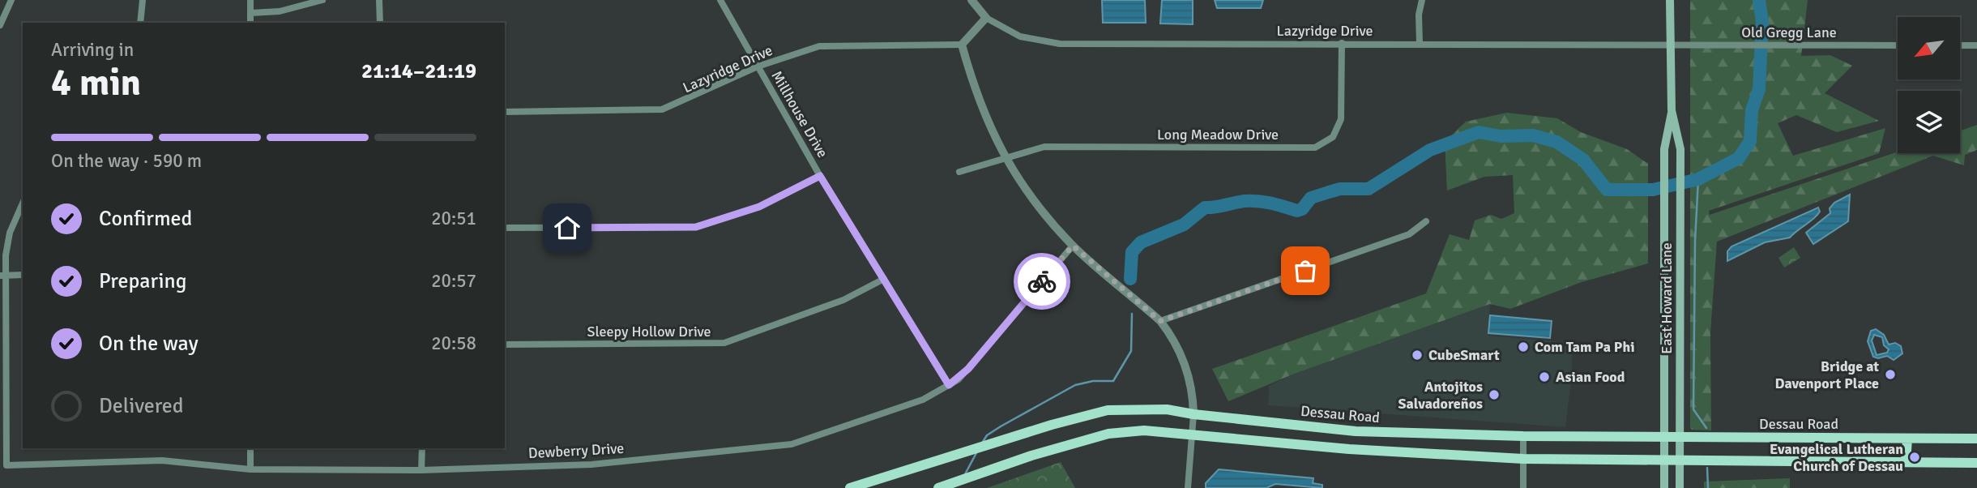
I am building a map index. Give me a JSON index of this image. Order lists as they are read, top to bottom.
{
  "streets": {
    "main road": ["East Howard Lane", "Dessau Road"],
    "street": [
      "Lazyridge Drive",
      "Old Gregg Lane",
      "Millhouse Drive",
      "Long Meadow Drive",
      "Sleepy Hollow Drive",
      "Dewberry Drive"
    ]
  },
  "crossings": [
    ["Lazyridge Drive", "Old Gregg Lane"],
    ["Lazyridge Drive", "Millhouse Drive"],
    ["Lazyridge Drive", "Long Meadow Drive"],
    ["Lazyridge Drive", "East Howard Lane"],
    ["Old Gregg Lane", "East Howard Lane"],
    ["Millhouse Drive", "Sleepy Hollow Drive"],
    ["Millhouse Drive", "Dewberry Drive"],
    ["East Howard Lane", "Dessau Road"]
  ],
  "places": [
    "Com Tam Pa Phi",
    "CubeSmart",
    "Bridge at Davenport Place",
    "Asian Food",
    "Antojitos Salvadoreños",
    "Evangelical Lutheran Church of Dessau"
  ],
  "north": "bottom left",
  "page": {
    "heading": ["4 min", "Arriving in", "21:14–21:19"],
    "bar": "On the way · 590 m",
    "list": [
      ["Confirmed", "20:51"],
      ["Preparing", "20:57"],
      ["On the way", "20:58"],
      "Delivered"
    ]
  }
}
